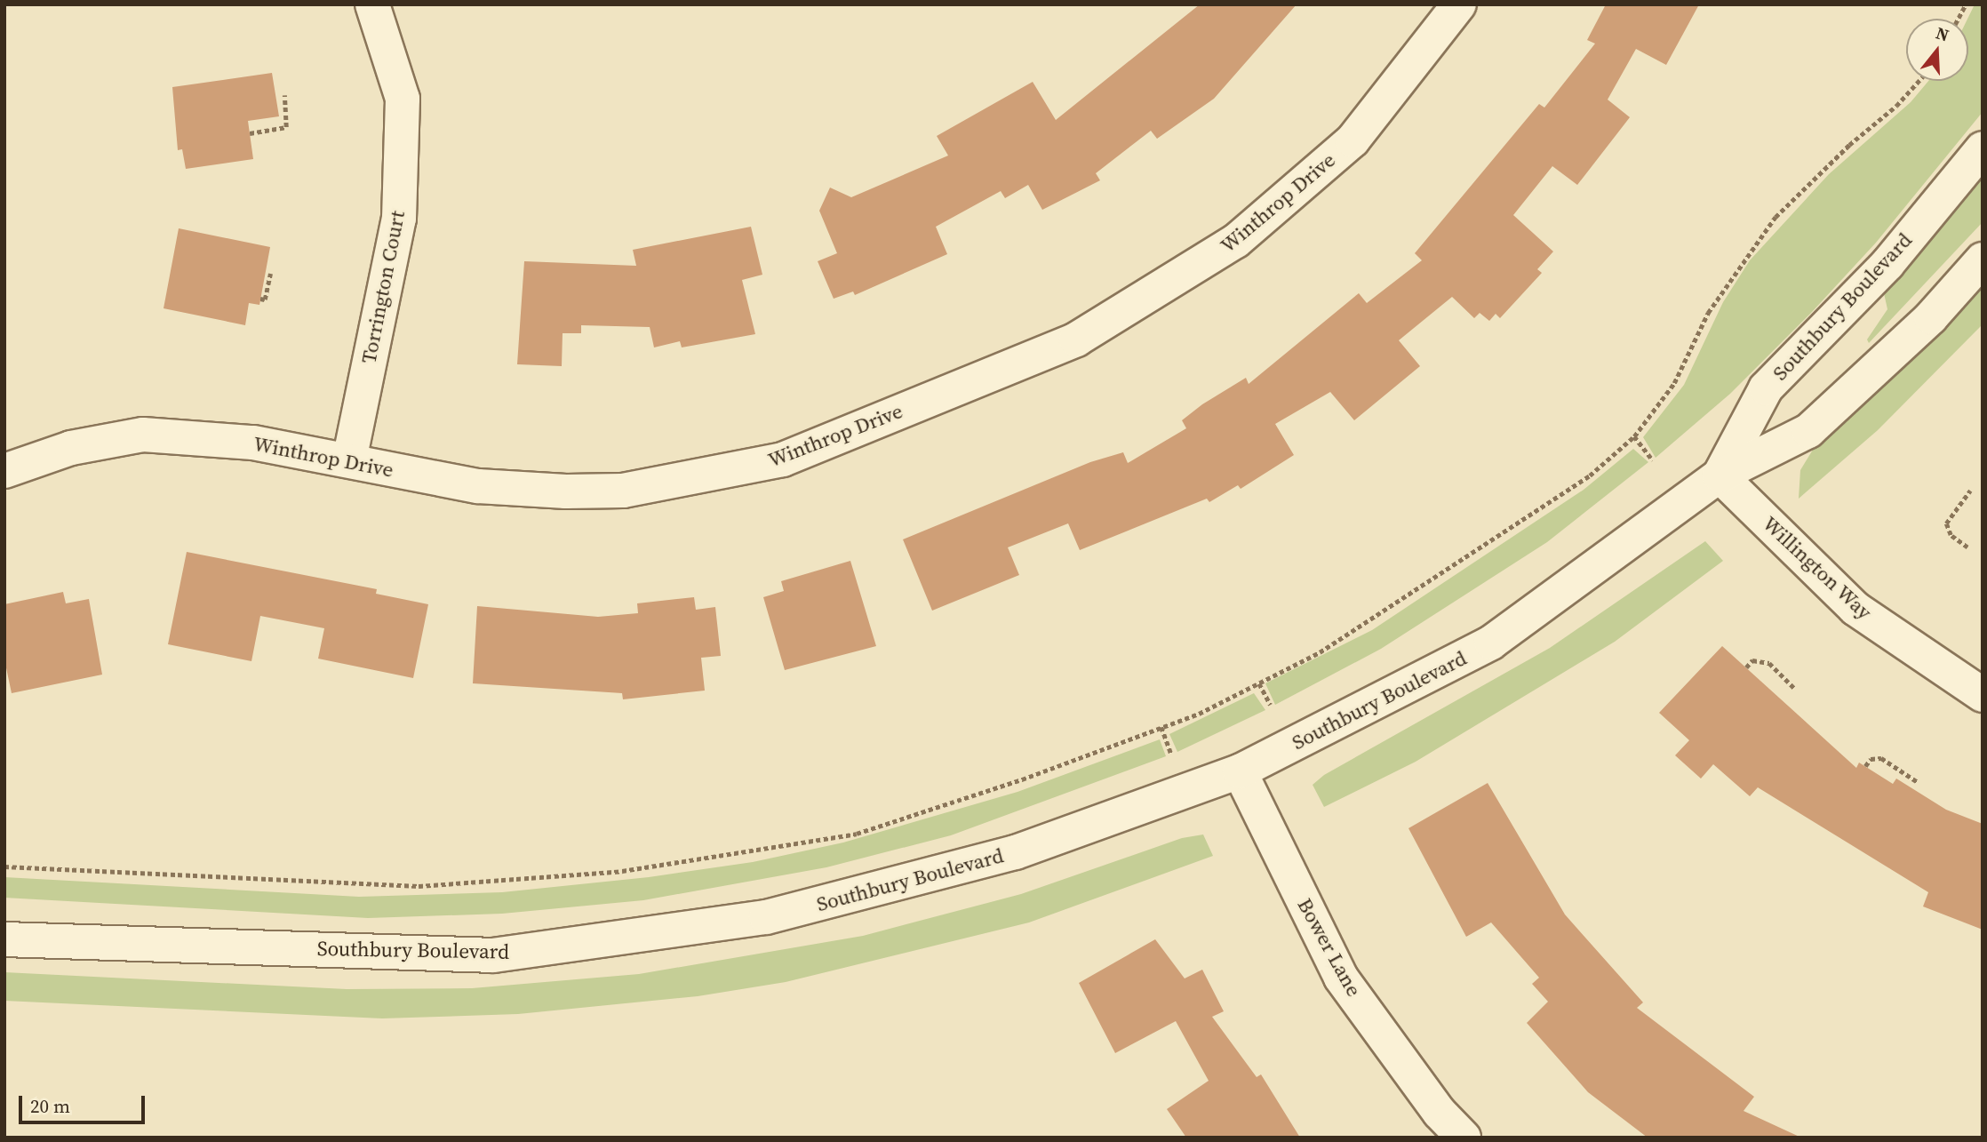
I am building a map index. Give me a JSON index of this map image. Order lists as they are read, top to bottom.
{
  "streets": {
    "street": [
      "Winthrop Drive",
      "Torrington Court",
      "Southbury Boulevard",
      "Willington Way",
      "Bower Lane"
    ]
  },
  "crossings": [
    ["Winthrop Drive", "Torrington Court"],
    ["Southbury Boulevard", "Willington Way"],
    ["Southbury Boulevard", "Bower Lane"]
  ],
  "scale_bar": "20 m",
  "north": "top"
}
